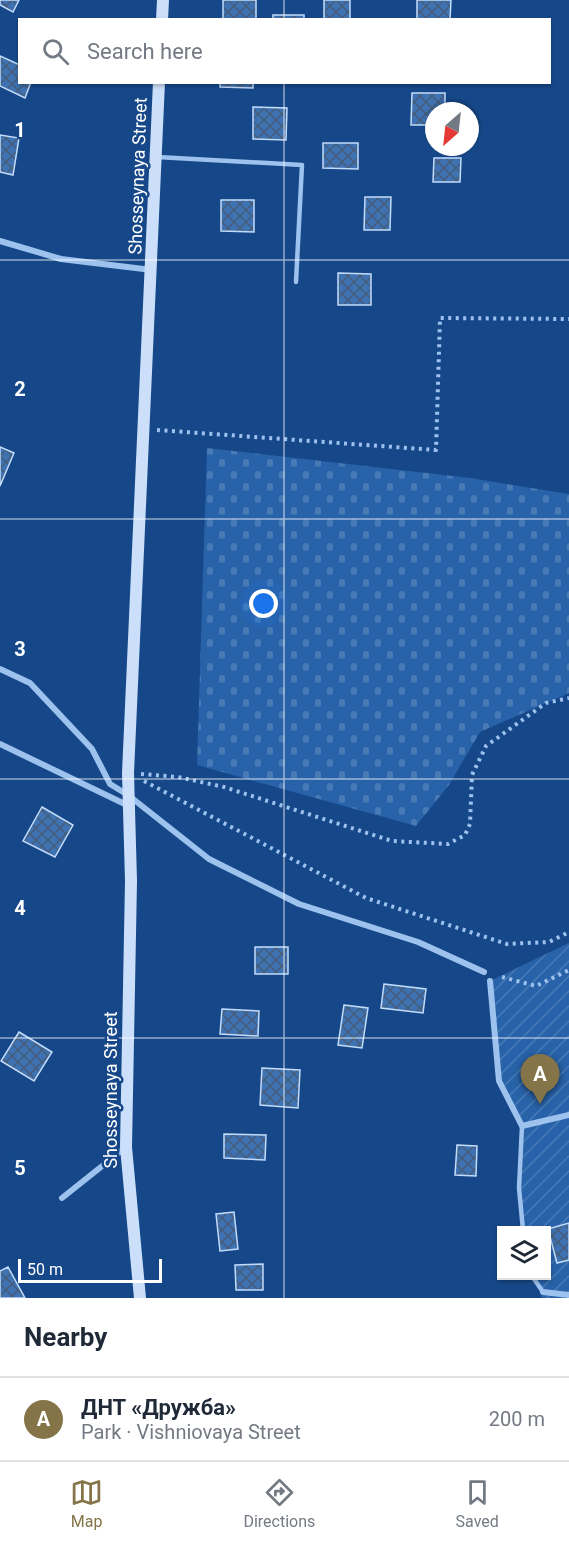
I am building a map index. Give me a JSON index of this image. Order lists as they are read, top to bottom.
{
  "streets": {
    "street": ["Shosseynaya Street"]
  },
  "scale_bar": "50 m",
  "north": "bottom left",
  "page": {
    "search": "Search here",
    "pins": "A",
    "scale": "50 m",
    "heading": "Nearby",
    "list": [
      {
        "mark": "A",
        "name": "ДНТ «Дружба»",
        "note": "Park · Vishniovaya Street",
        "value": "200 m"
      }
    ],
    "nav": ["Map", "Directions", "Saved"]
  },
  "grid": {
    "rows": [
      "1",
      "2",
      "3",
      "4",
      "5"
    ]
  }
}
